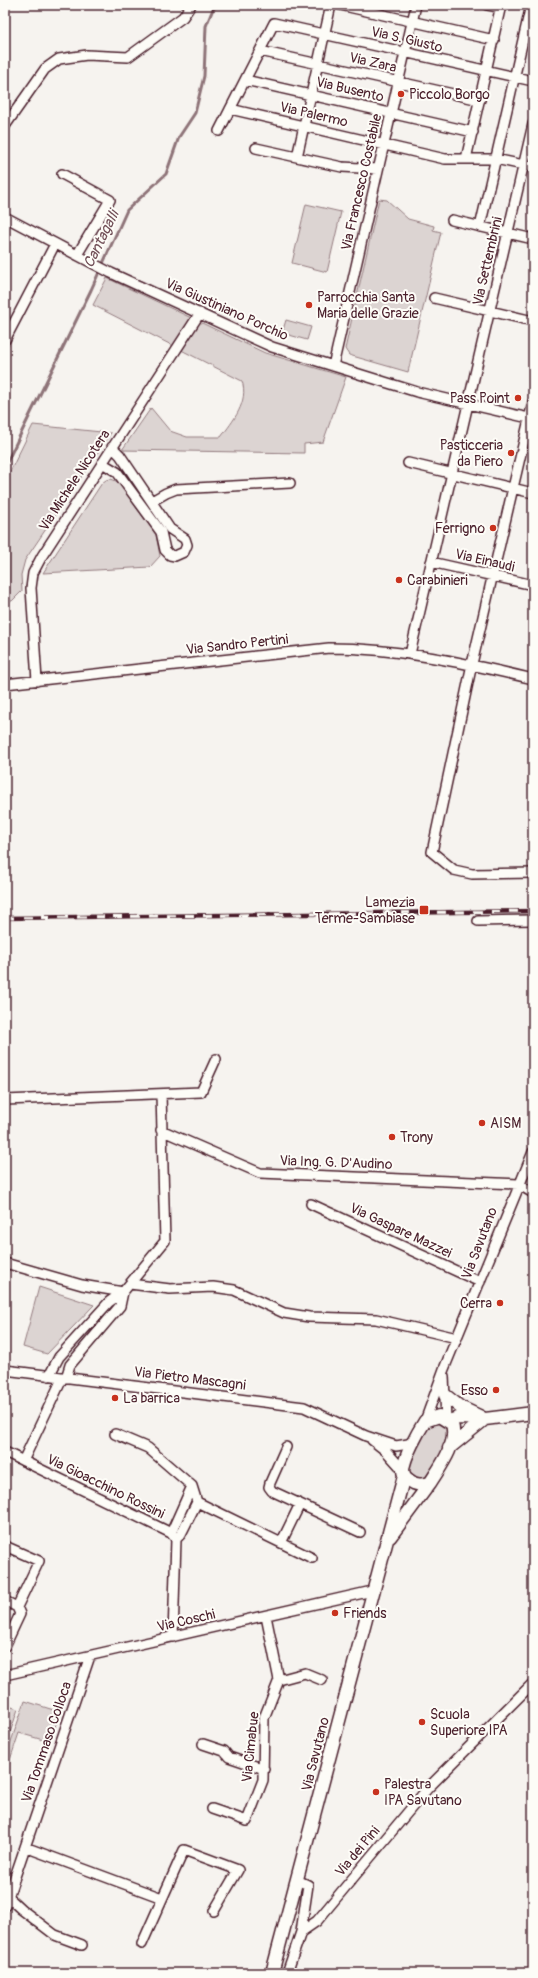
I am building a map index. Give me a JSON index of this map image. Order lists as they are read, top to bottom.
{
  "streets": {
    "street": [
      "Via S. Giusto",
      "Via Zara",
      "Via Busento",
      "Via Palermo",
      "Via Francesco Costabile",
      "Via Settembrini",
      "Via Giustiniano Porchio",
      "Via Michele Nicotera",
      "Via Einaudi",
      "Via Sandro Pertini",
      "Via Ing. G. D'Audino",
      "Via Gaspare Mazzei",
      "Via Savutano",
      "Via Pietro Mascagni",
      "Via Gioacchino Rossini",
      "Via Coschi",
      "Via Tommaso Colloca",
      "Via Cimabue",
      "Via dei Pini"
    ]
  },
  "crossings": [
    ["Via S. Giusto", "Via Zara"],
    ["Via S. Giusto", "Via Francesco Costabile"],
    ["Via Zara", "Via Francesco Costabile"],
    ["Via Busento", "Via Francesco Costabile"],
    ["Via Palermo", "Via Francesco Costabile"],
    ["Via Palermo", "Via Settembrini"],
    ["Via Francesco Costabile", "Via Giustiniano Porchio"],
    ["Via Settembrini", "Via Giustiniano Porchio"],
    ["Via Settembrini", "Via Einaudi"],
    ["Via Settembrini", "Via Sandro Pertini"],
    ["Via Giustiniano Porchio", "Via Michele Nicotera"],
    ["Via Michele Nicotera", "Via Sandro Pertini"],
    ["Via Ing. G. D'Audino", "Via Savutano"],
    ["Via Gaspare Mazzei", "Via Savutano"],
    ["Via Savutano", "Via Coschi"],
    ["Via Coschi", "Via Tommaso Colloca"]
  ],
  "water": ["Cantagalli"],
  "places": {
    "other": [
      "Piccolo Borgo",
      "Parrocchia Santa Maria delle Grazie",
      "Pass Point",
      "Pasticceria da Piero",
      "Ferrigno",
      "Carabinieri",
      "AISM",
      "Trony",
      "Cerra",
      "Esso",
      "La barrica",
      "Friends",
      "Scuola Superiore IPA",
      "Palestra IPA Savutano"
    ],
    "transit": ["Lamezia Terme-Sambiase"]
  }
}
